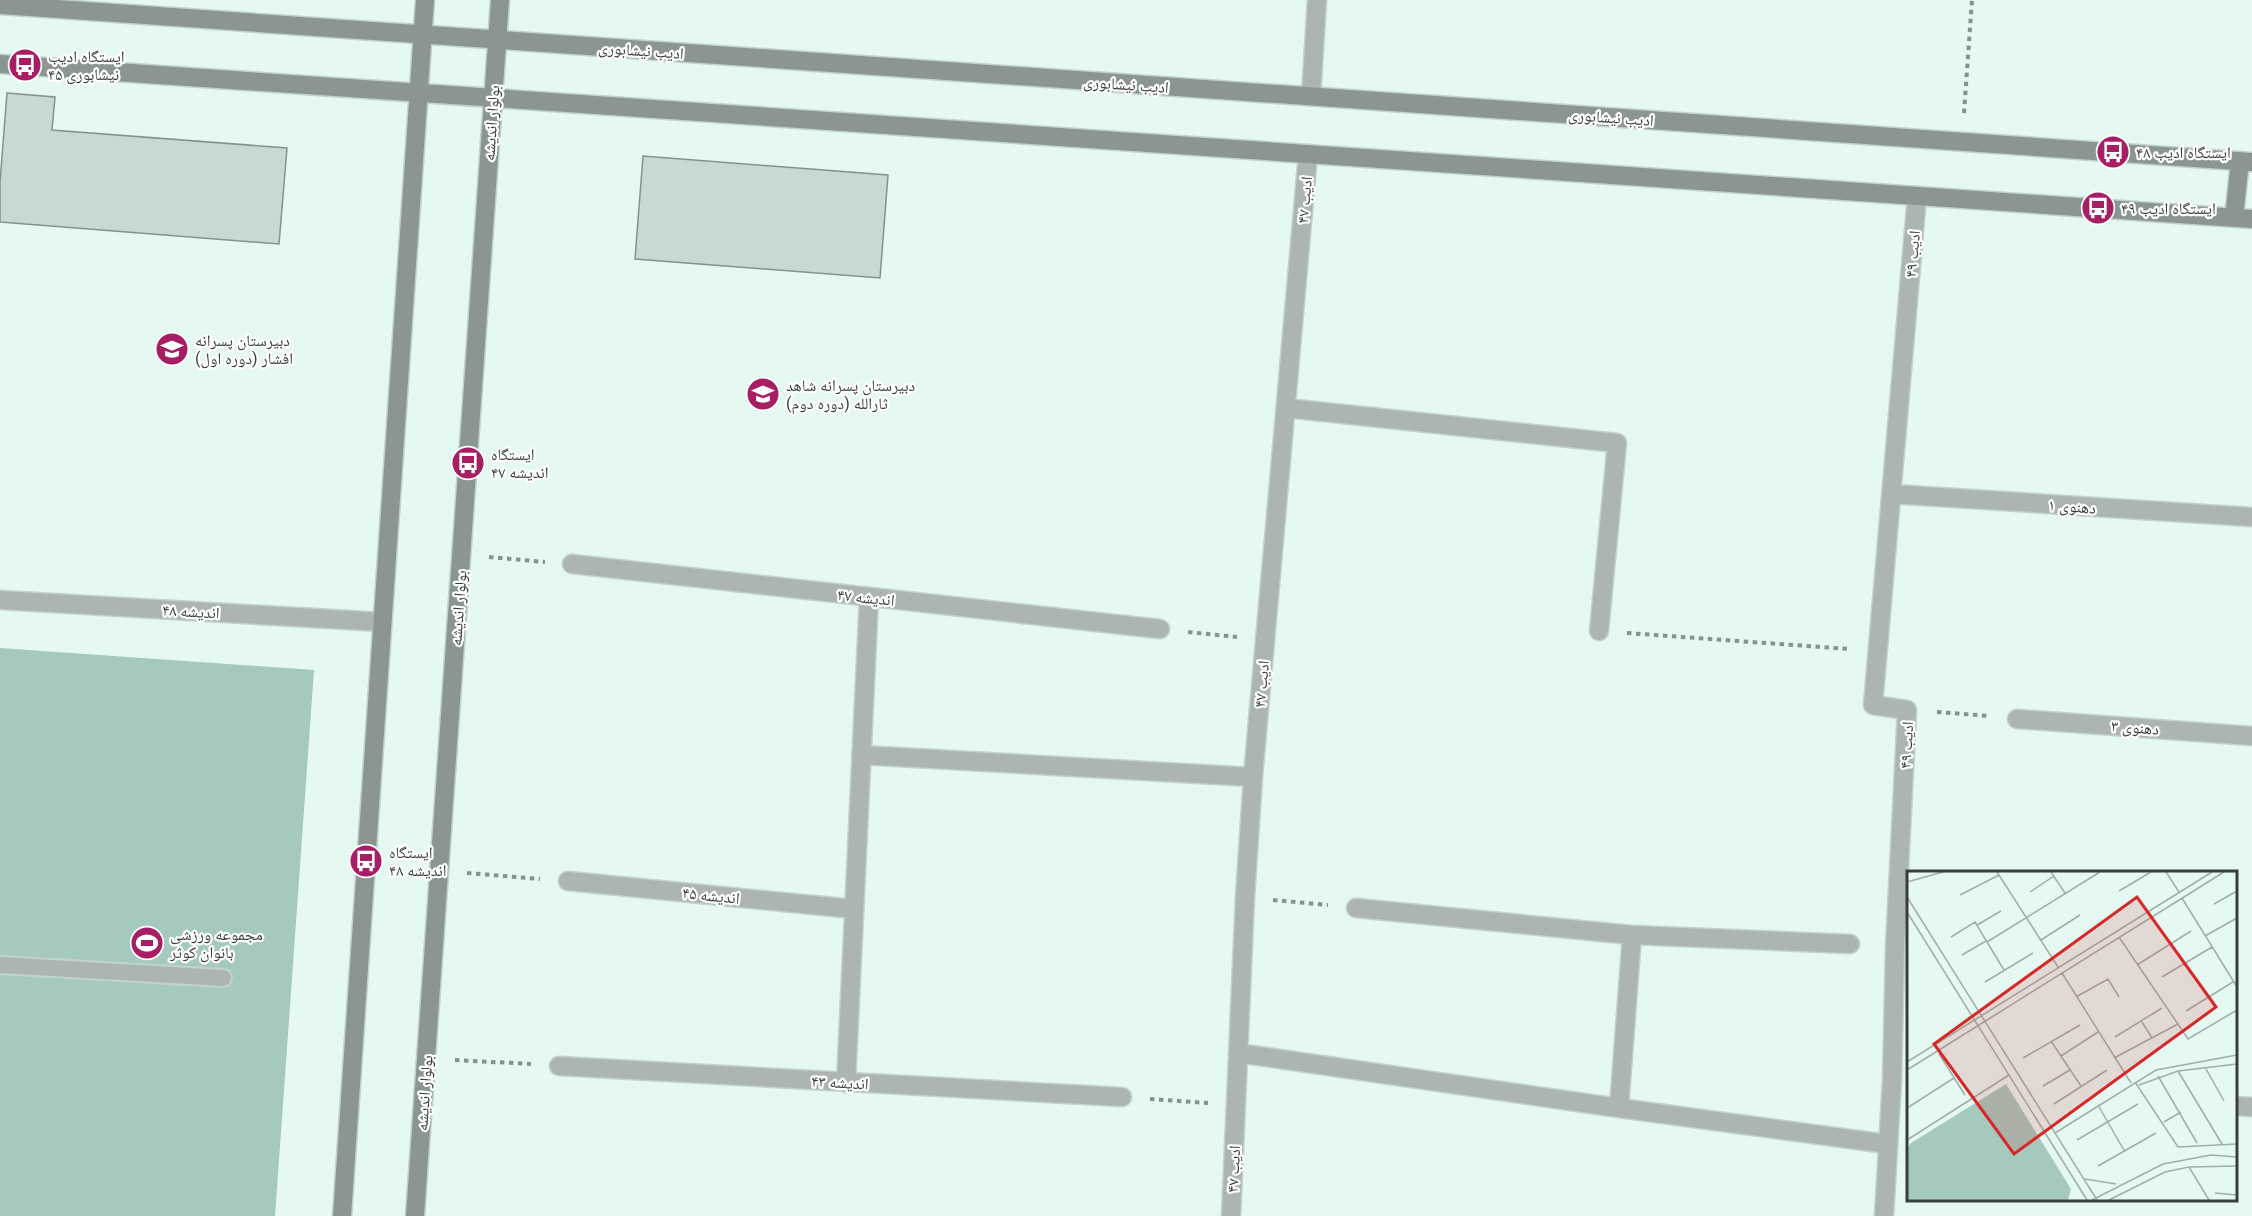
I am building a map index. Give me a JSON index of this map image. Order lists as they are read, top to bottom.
{
  "streets": {
    "street": [
      "ادیب نیشابوری",
      "بولوار اندیشه",
      "ادیب ۴۷",
      "ادیب ۴۹",
      "دهنوی ۱",
      "اندیشه ۴۷",
      "اندیشه ۴۸",
      "دهنوی ۳",
      "اندیشه ۴۵",
      "اندیشه ۴۳"
    ]
  },
  "crossings": [
    ["ادیب نیشابوری", "بولوار اندیشه"],
    ["ادیب ۴۹", "دهنوی ۱"]
  ],
  "places": {
    "bus stop": [
      "ایستگاه ادیب نیشابوری ۴۵",
      "ایستگاه ادیب ۴۸",
      "ایستگاه ادیب ۴۹",
      "ایستگاه اندیشه ۴۷",
      "ایستگاه اندیشه ۴۸"
    ],
    "school or university": ["دبیرستان پسرانه افشار (دوره اول)", "دبیرستان پسرانه شاهد ثارالله (دوره دوم)"],
    "sports": ["مجموعه ورزشی بانوان کوثر"]
  }
}
